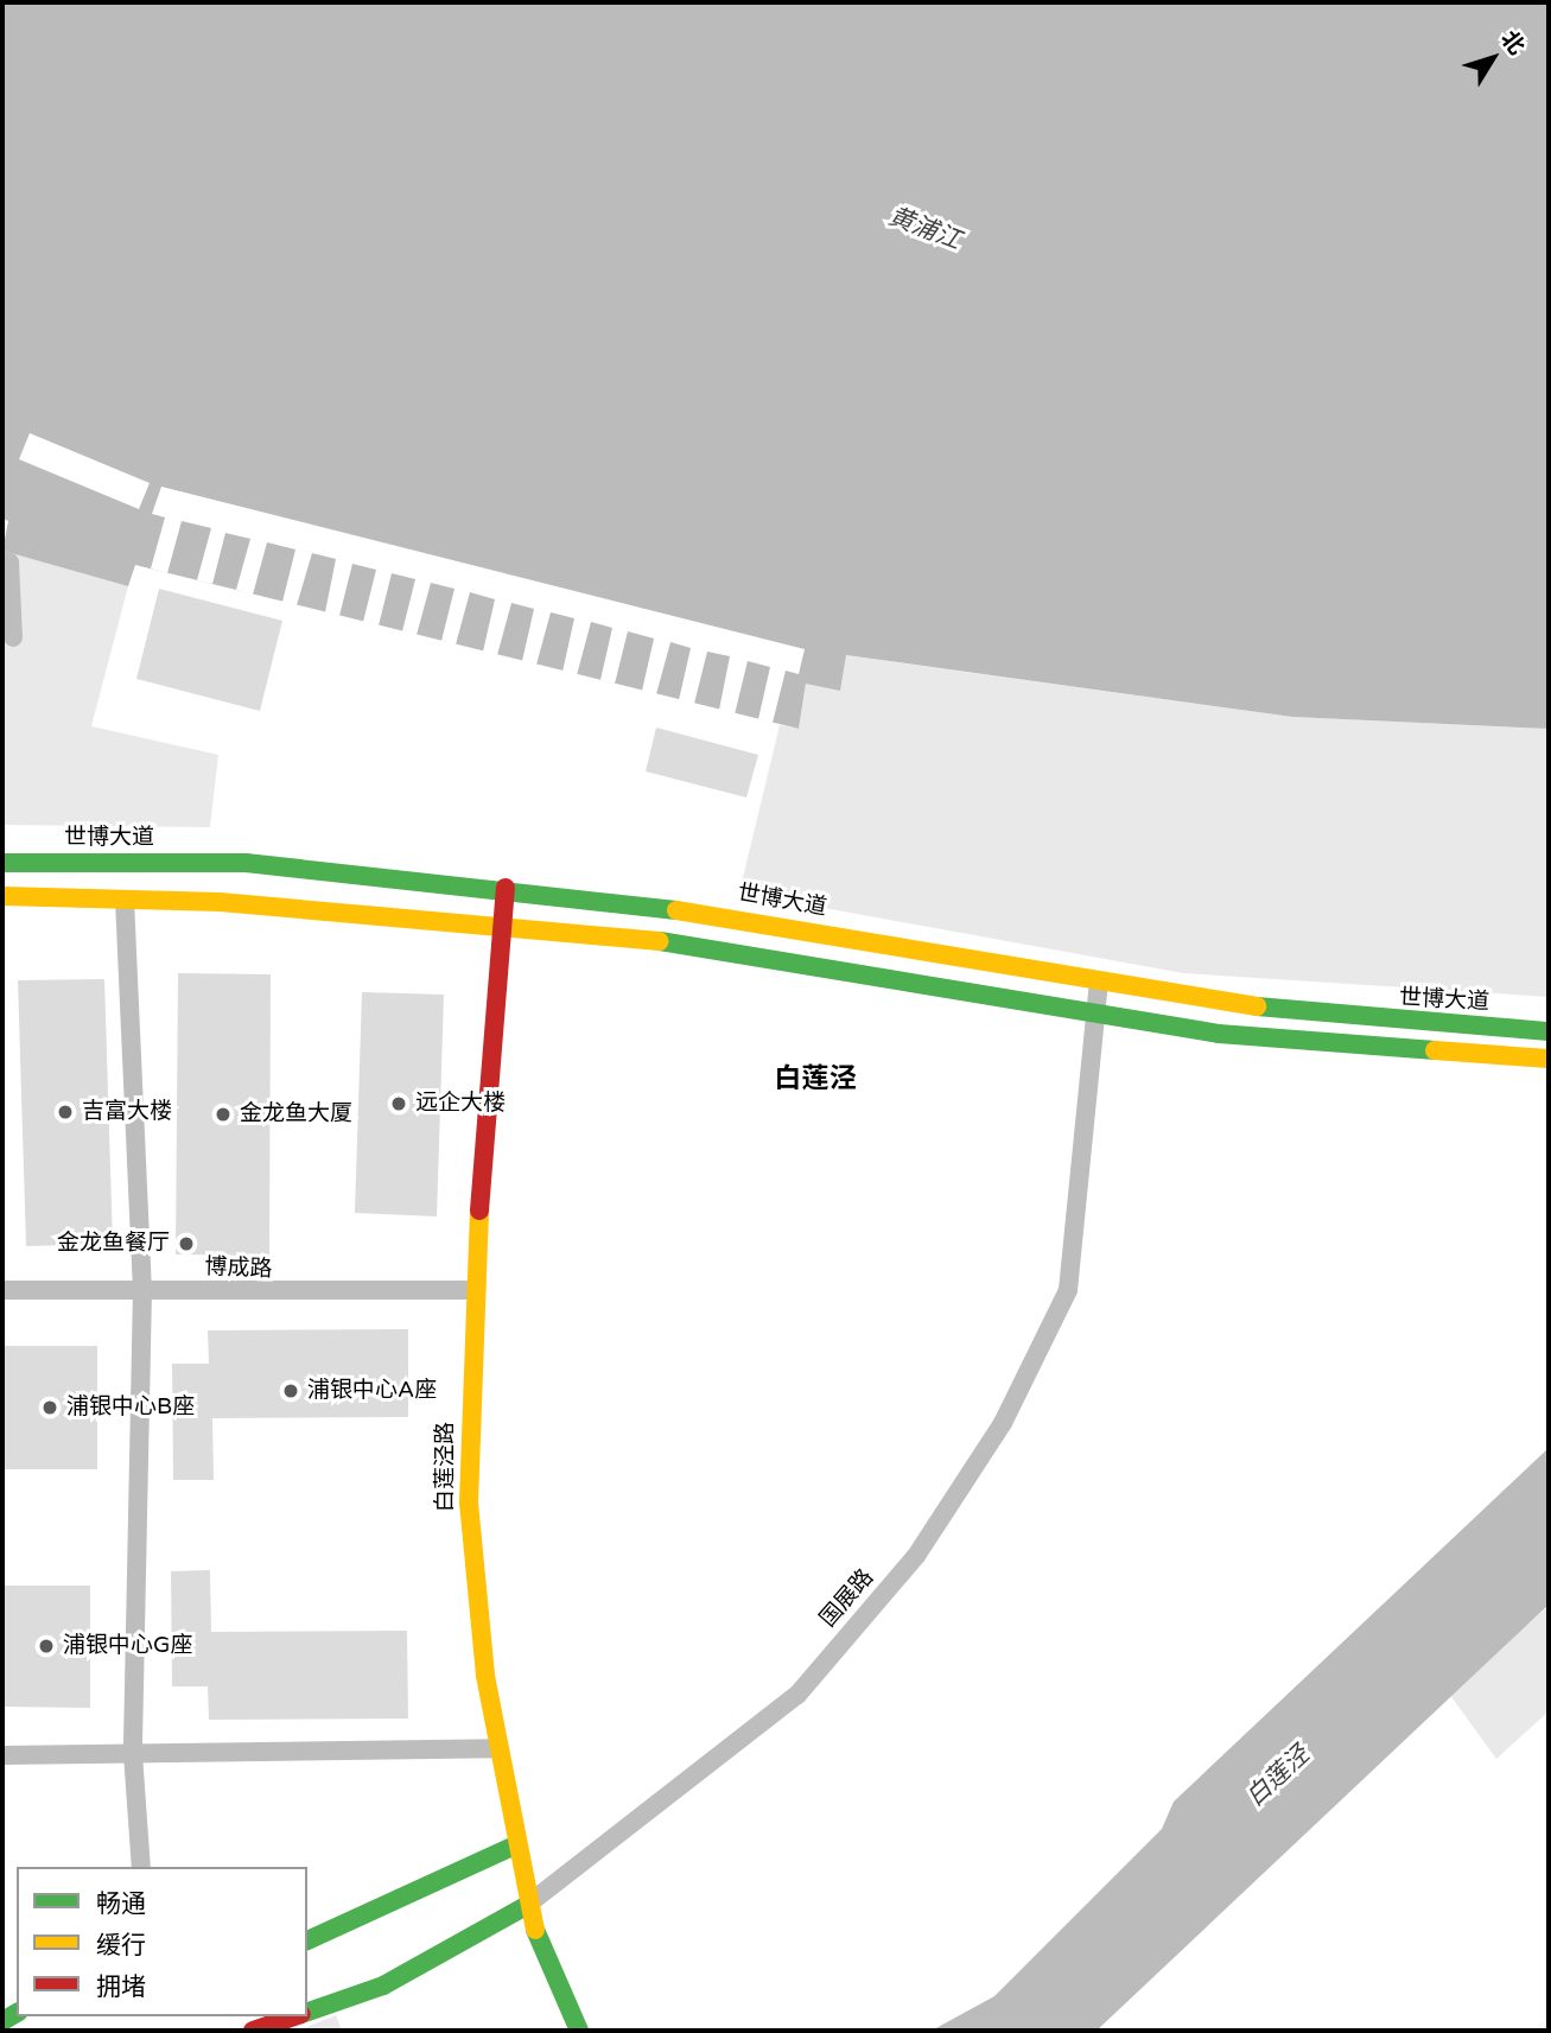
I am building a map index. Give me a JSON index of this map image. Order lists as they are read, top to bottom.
{
  "streets": {
    "main road": ["世博大道", "白莲泾路", "国展路"],
    "street": ["博成路"]
  },
  "crossings": [
    ["世博大道", "白莲泾路"],
    ["世博大道", "国展路"],
    ["博成路", "白莲泾路"],
    ["白莲泾路", "国展路"]
  ],
  "districts": ["白莲泾"],
  "water": ["黄浦江", "白莲泾"],
  "places": [
    "远企大楼",
    "吉富大楼",
    "金龙鱼大厦",
    "金龙鱼餐厅",
    "浦银中心A座",
    "浦银中心B座",
    "浦银中心G座"
  ],
  "legend": ["畅通", "缓行", "拥堵"],
  "north": "top right"
}
